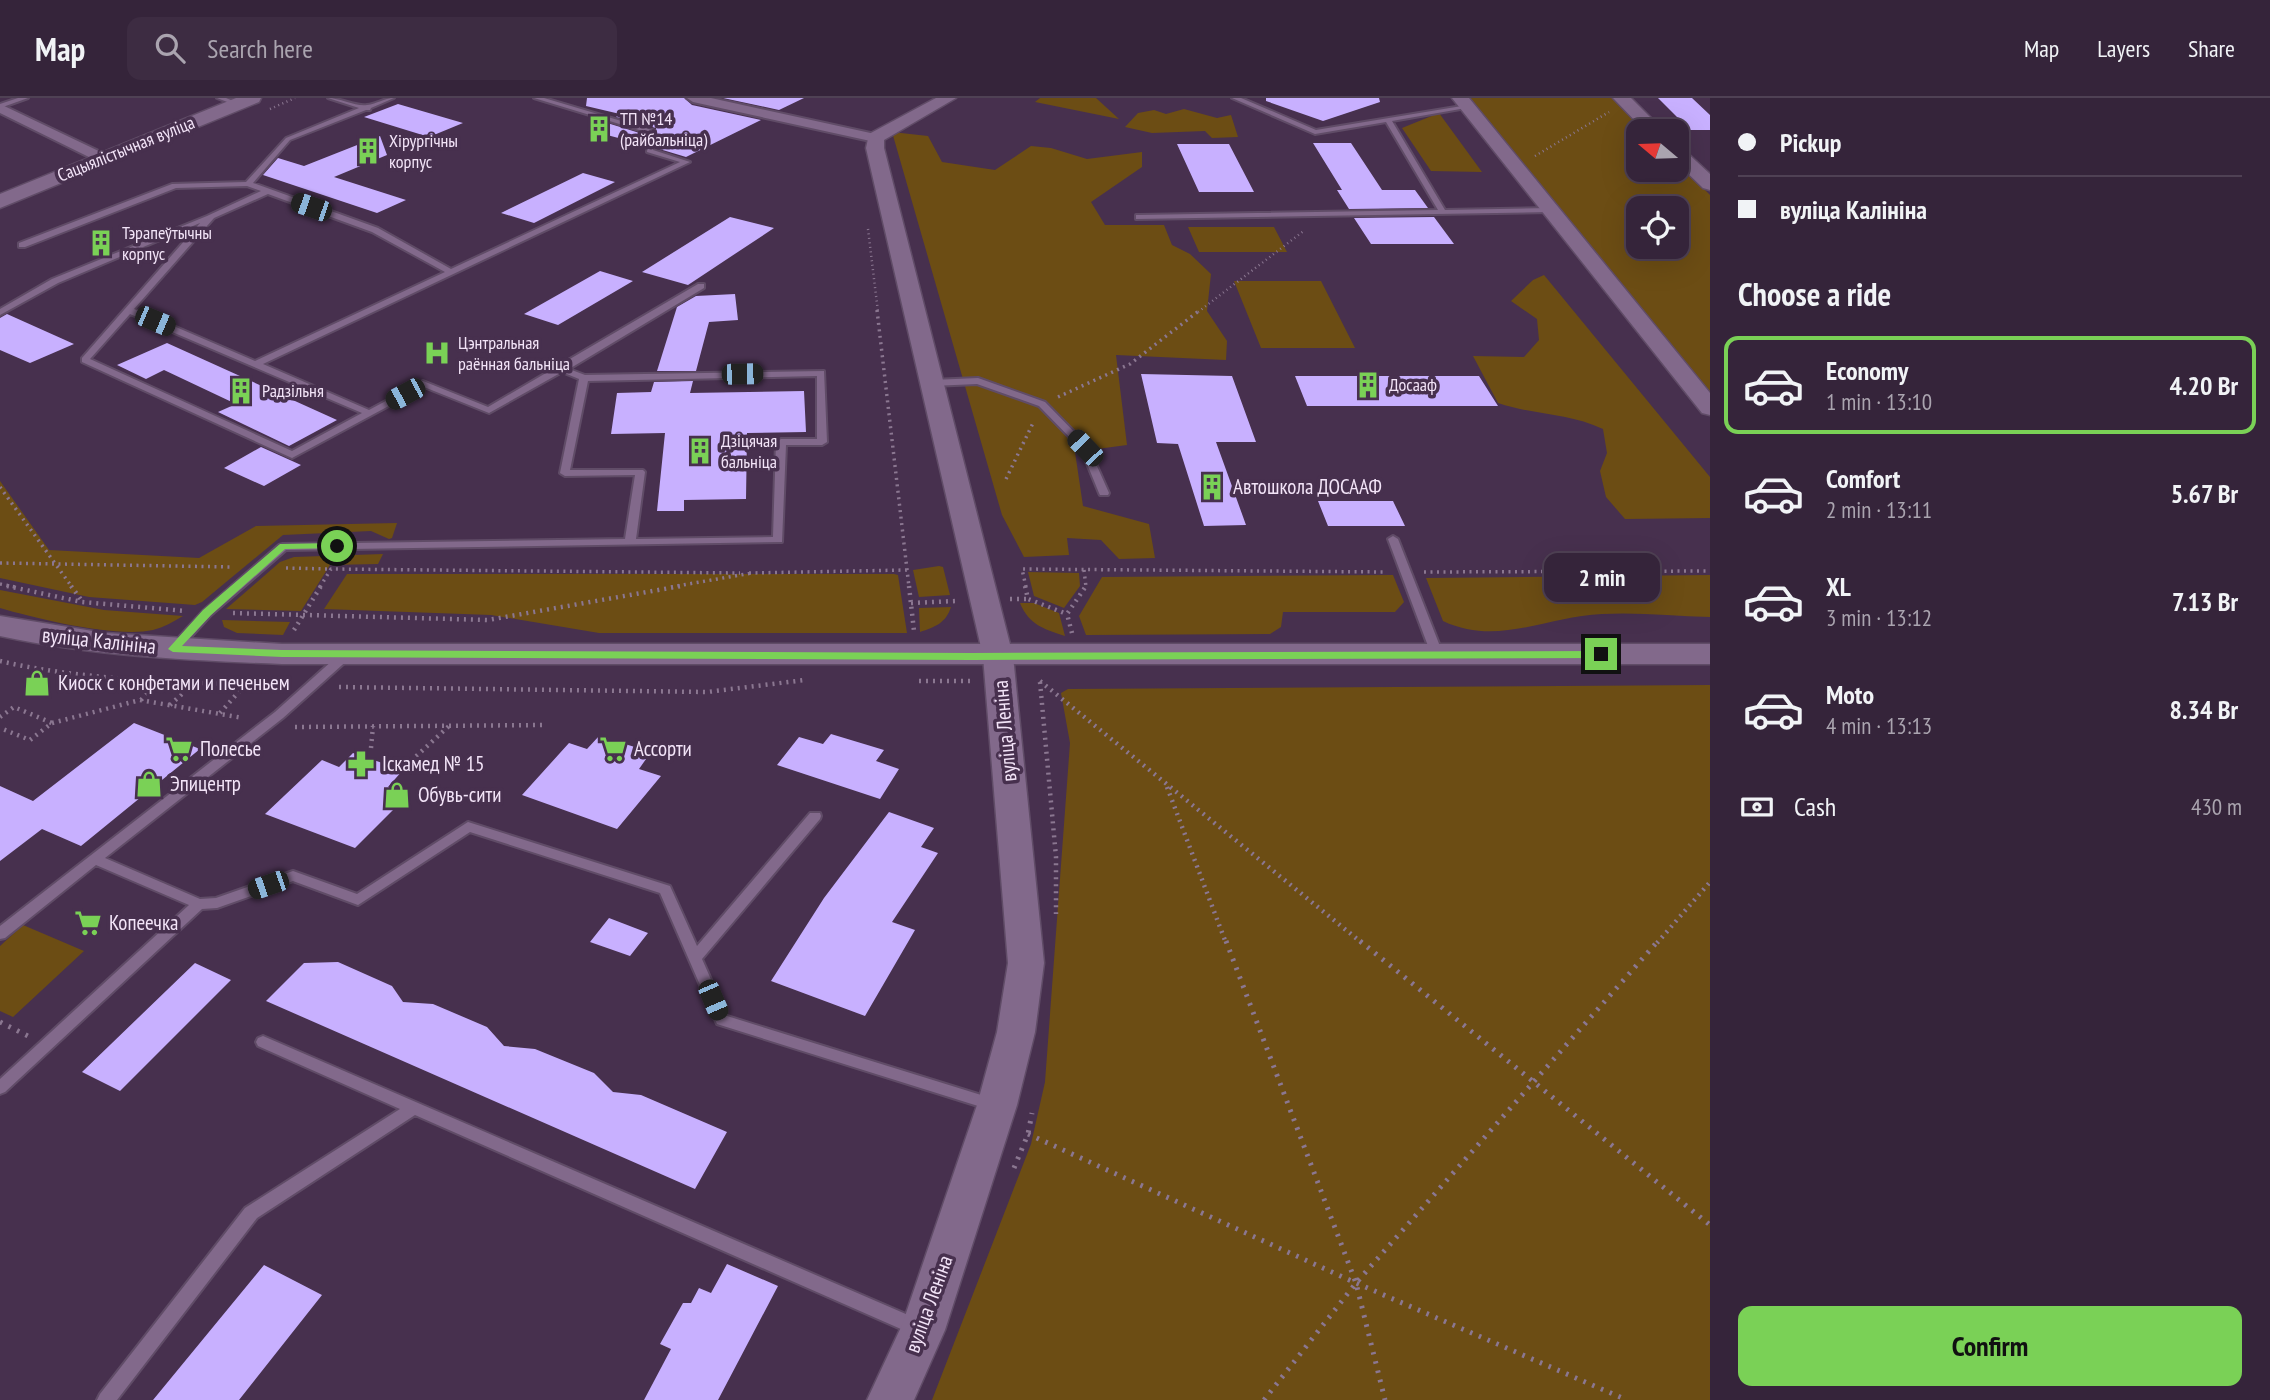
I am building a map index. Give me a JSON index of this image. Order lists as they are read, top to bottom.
{
  "streets": {
    "main road": ["Сацыялістычная вуліца", "вуліца Калініна"],
    "street": ["вуліца Леніна"]
  },
  "crossings": [
    ["вуліца Калініна", "вуліца Леніна"]
  ],
  "places": {
    "building": [
      "ТП №14 (райбальніца)",
      "Хірургічны корпус",
      "Тэрапеўтычны корпус",
      "Досааф",
      "Радзільня",
      "Дзіцячая бальніца",
      "Автошкола ДОСААФ"
    ],
    "hospital": ["Цэнтральная раённая бальніца"],
    "shop": ["Киоск с конфетами и печеньем", "Эпицентр", "Обувь-сити"],
    "supermarket": ["Полесье", "Ассорти", "Копеечка"],
    "pharmacy": ["Іскамед № 15"]
  },
  "north": "left",
  "page": {
    "header": "Map",
    "search": "Search here",
    "nav": ["Map", "Layers", "Share"],
    "banner": ["Pickup", "вуліца Калініна"],
    "heading": "Choose a ride",
    "list": [
      {
        "name": "Economy",
        "note": "1 min · 13:10",
        "value": "4.20 Br"
      },
      {
        "name": "Comfort",
        "note": "2 min · 13:11",
        "value": "5.67 Br"
      },
      {
        "name": "XL",
        "note": "3 min · 13:12",
        "value": "7.13 Br"
      },
      {
        "name": "Moto",
        "note": "4 min · 13:13",
        "value": "8.34 Br"
      }
    ],
    "bubble": "2 min",
    "pay": ["Cash", "430 m"],
    "buttons": "Confirm"
  }
}
